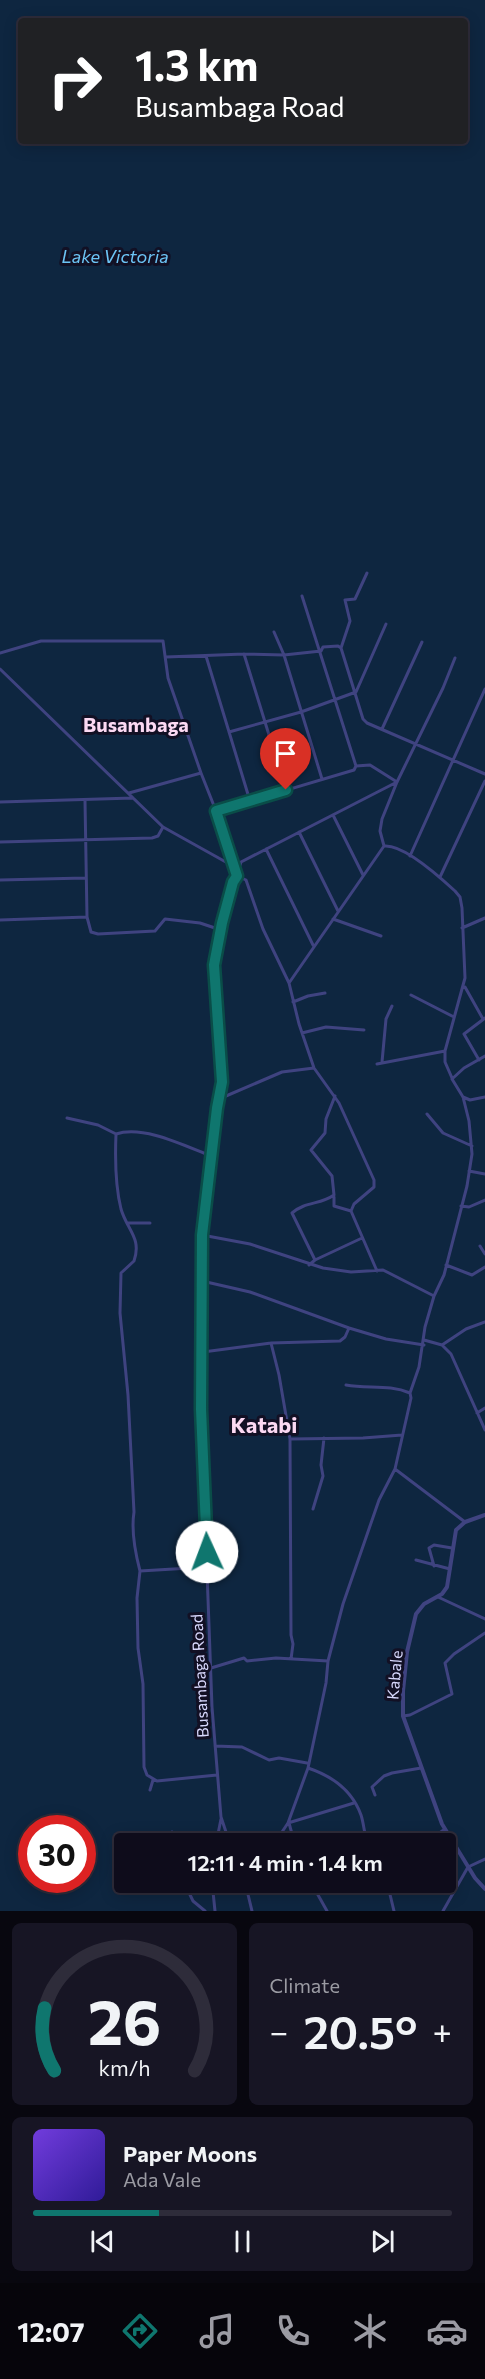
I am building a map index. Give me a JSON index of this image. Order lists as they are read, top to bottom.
{
  "streets": {
    "street": ["Kabale", "Busambaga Road"]
  },
  "districts": ["Busambaga", "Katabi"],
  "water": ["Lake Victoria"],
  "page": {
    "turn": ["1.3 km", "Busambaga Road"],
    "limit": "30",
    "trip": "12:11 · 4 min · 1.4 km",
    "tile": "Climate",
    "heat": ["−", "20.5°", "+"],
    "song": ["Paper Moons", "Ada Vale"],
    "tabs": "12:07",
    "gauge": ["26", "km/h"]
  }
}
